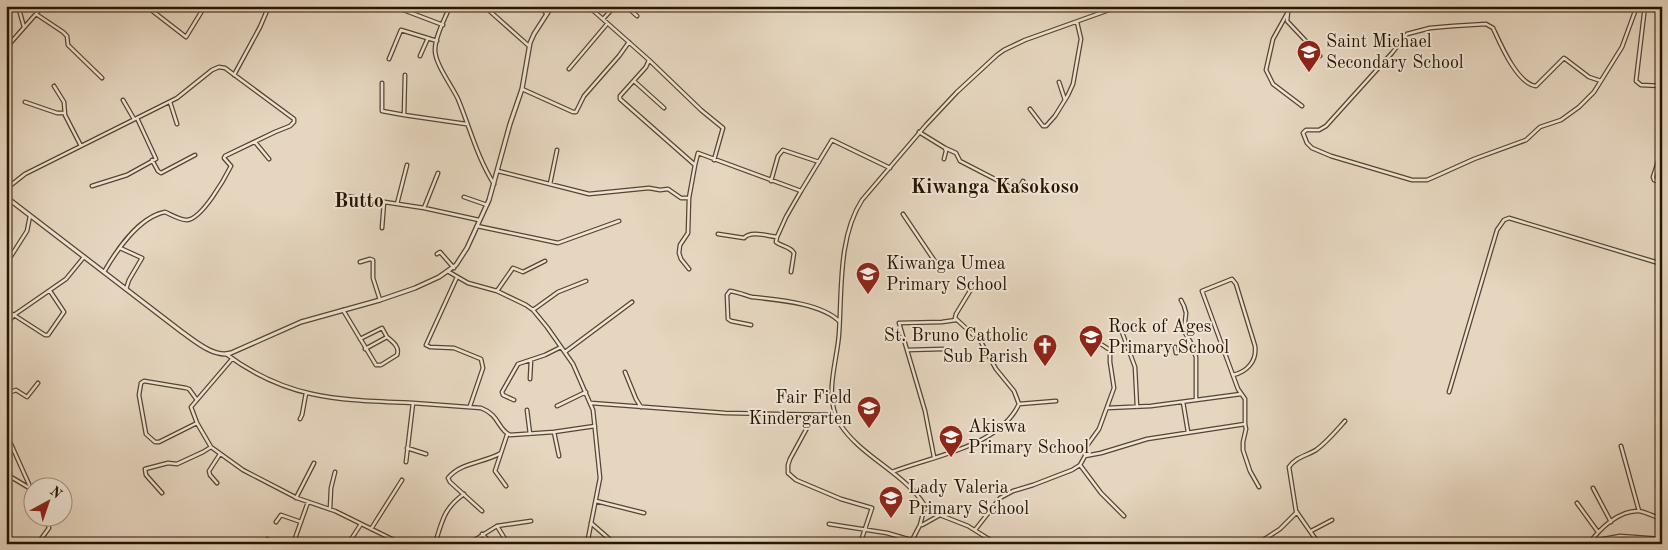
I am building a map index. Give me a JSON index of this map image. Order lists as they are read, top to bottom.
{
  "districts": ["Kiwanga Kasokoso", "Butto"],
  "places": {
    "school or university": [
      "Saint Michael Secondary School",
      "Kiwanga Umea Primary School",
      "Rock of Ages Primary School",
      "Fair Field Kindergarten",
      "Akiswa Primary School",
      "Lady Valeria Primary School"
    ],
    "church": ["St. Bruno Catholic Sub Parish"]
  },
  "north": "top right"
}
